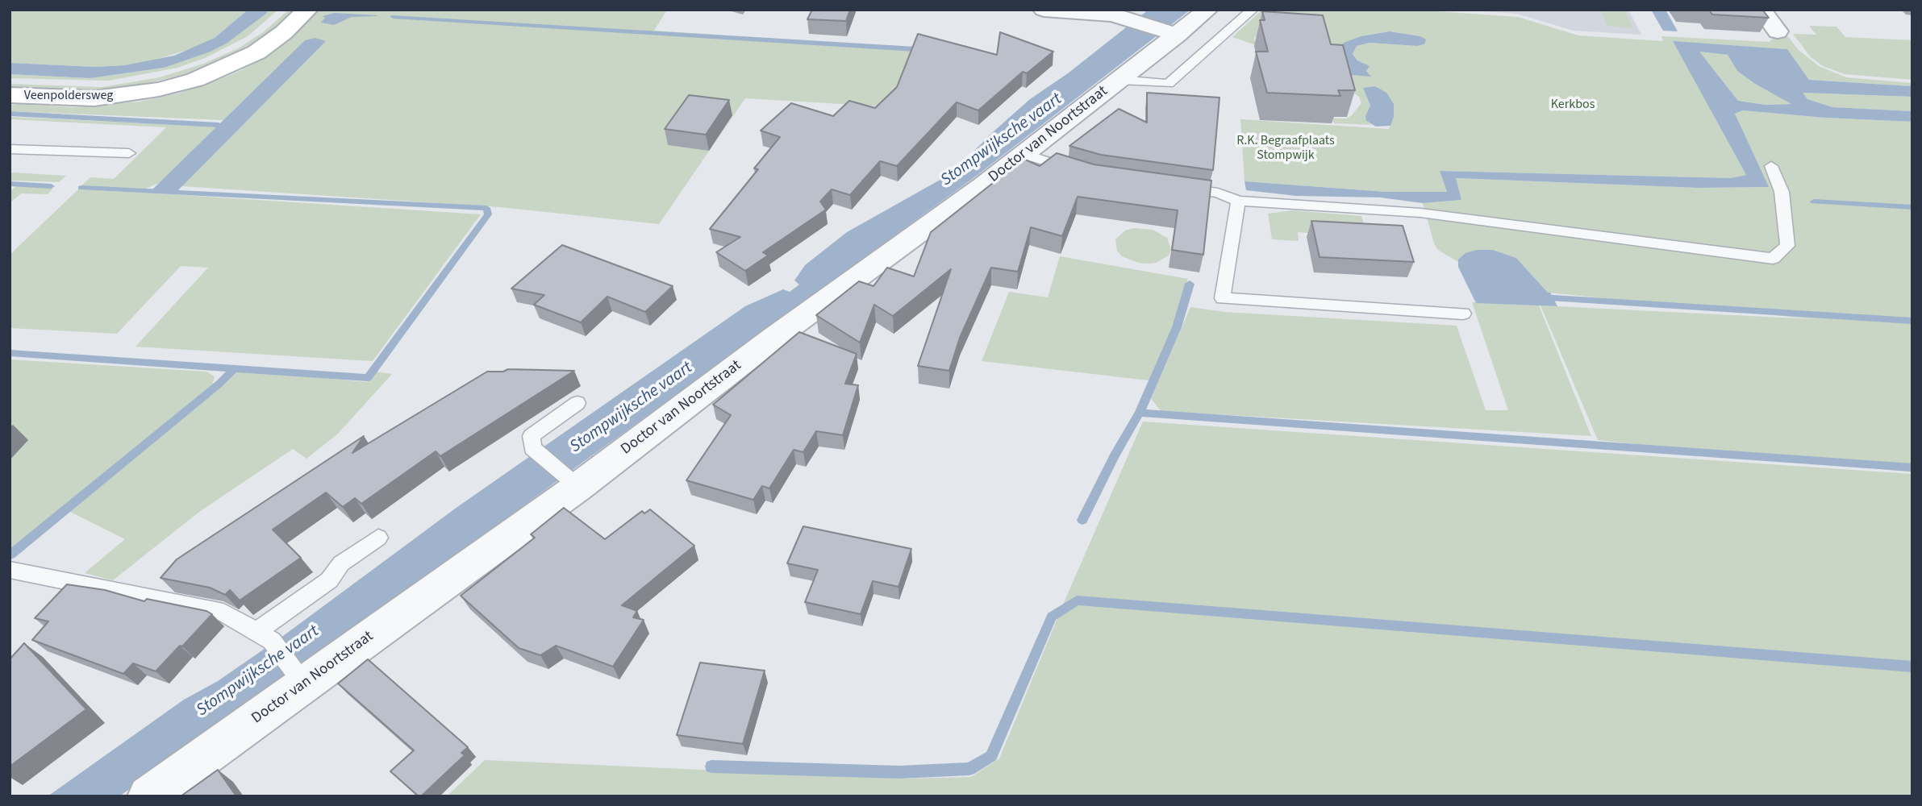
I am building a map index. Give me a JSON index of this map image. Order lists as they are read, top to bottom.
{
  "streets": {
    "street": ["Veenpoldersweg", "Doctor van Noortstraat"]
  },
  "water": ["Stompwijksche vaart"],
  "parks": ["Kerkbos", "R.K. Begraafplaats Stompwijk"]
}
